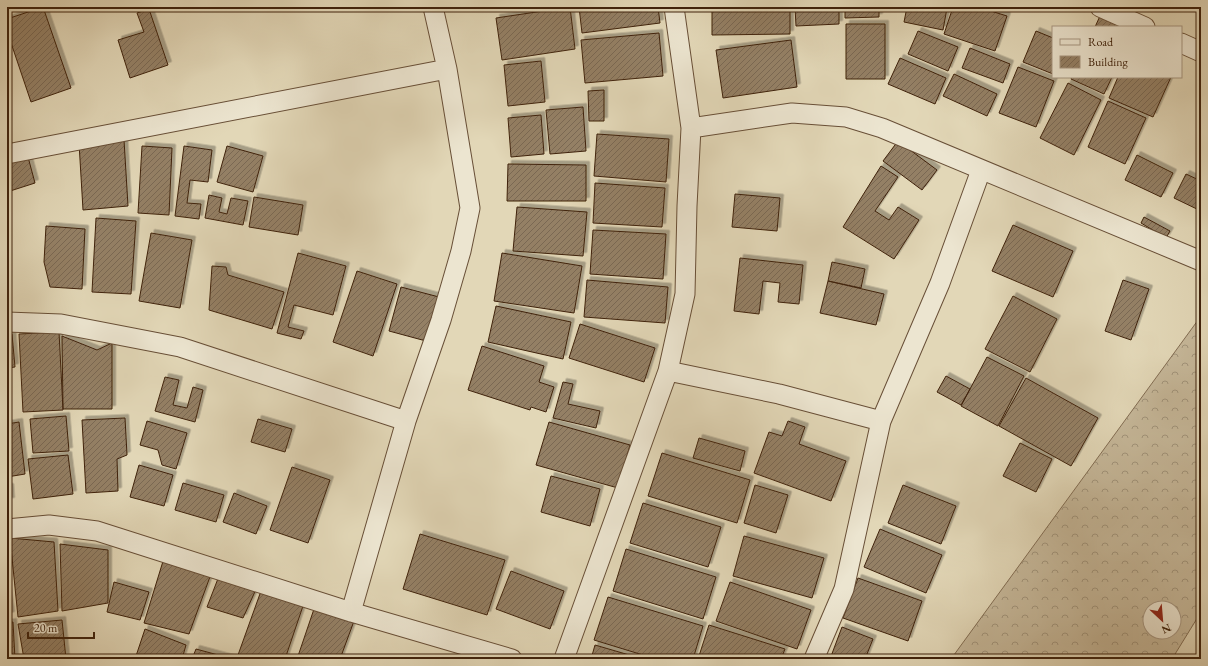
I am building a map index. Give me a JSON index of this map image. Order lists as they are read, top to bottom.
{
  "legend": ["Road", "Building"],
  "scale_bar": "20 m",
  "north": "bottom right"
}
